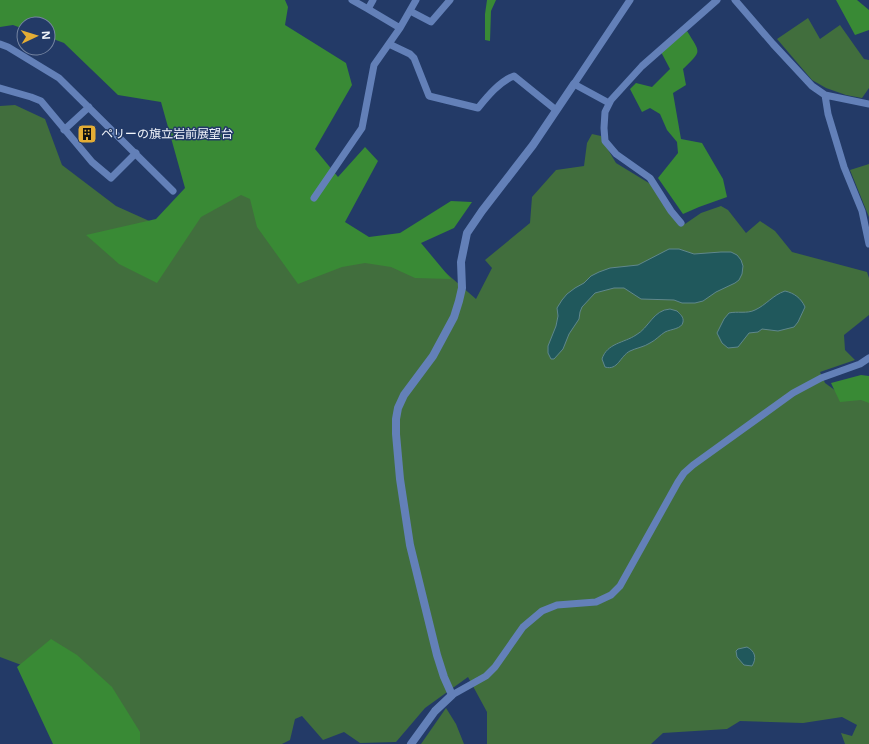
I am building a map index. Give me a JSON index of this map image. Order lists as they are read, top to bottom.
{
  "places": {
    "building": ["ペリーの旗立岩前展望台"]
  },
  "north": "right"
}
